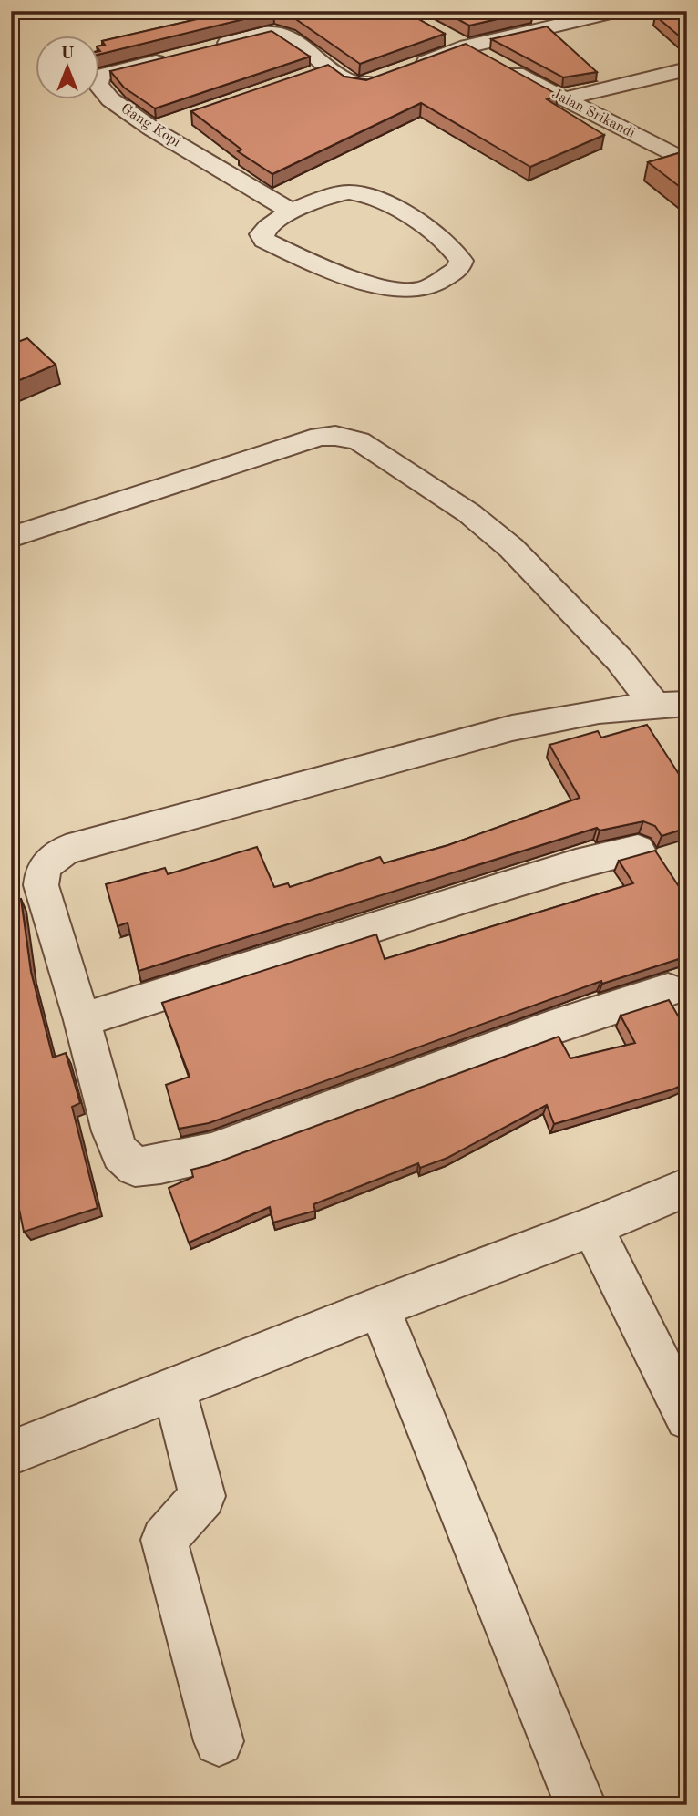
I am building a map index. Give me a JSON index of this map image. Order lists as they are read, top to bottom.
{
  "streets": {
    "street": ["Jalan Srikandi", "Gang Kopi"]
  },
  "north": "top"
}
